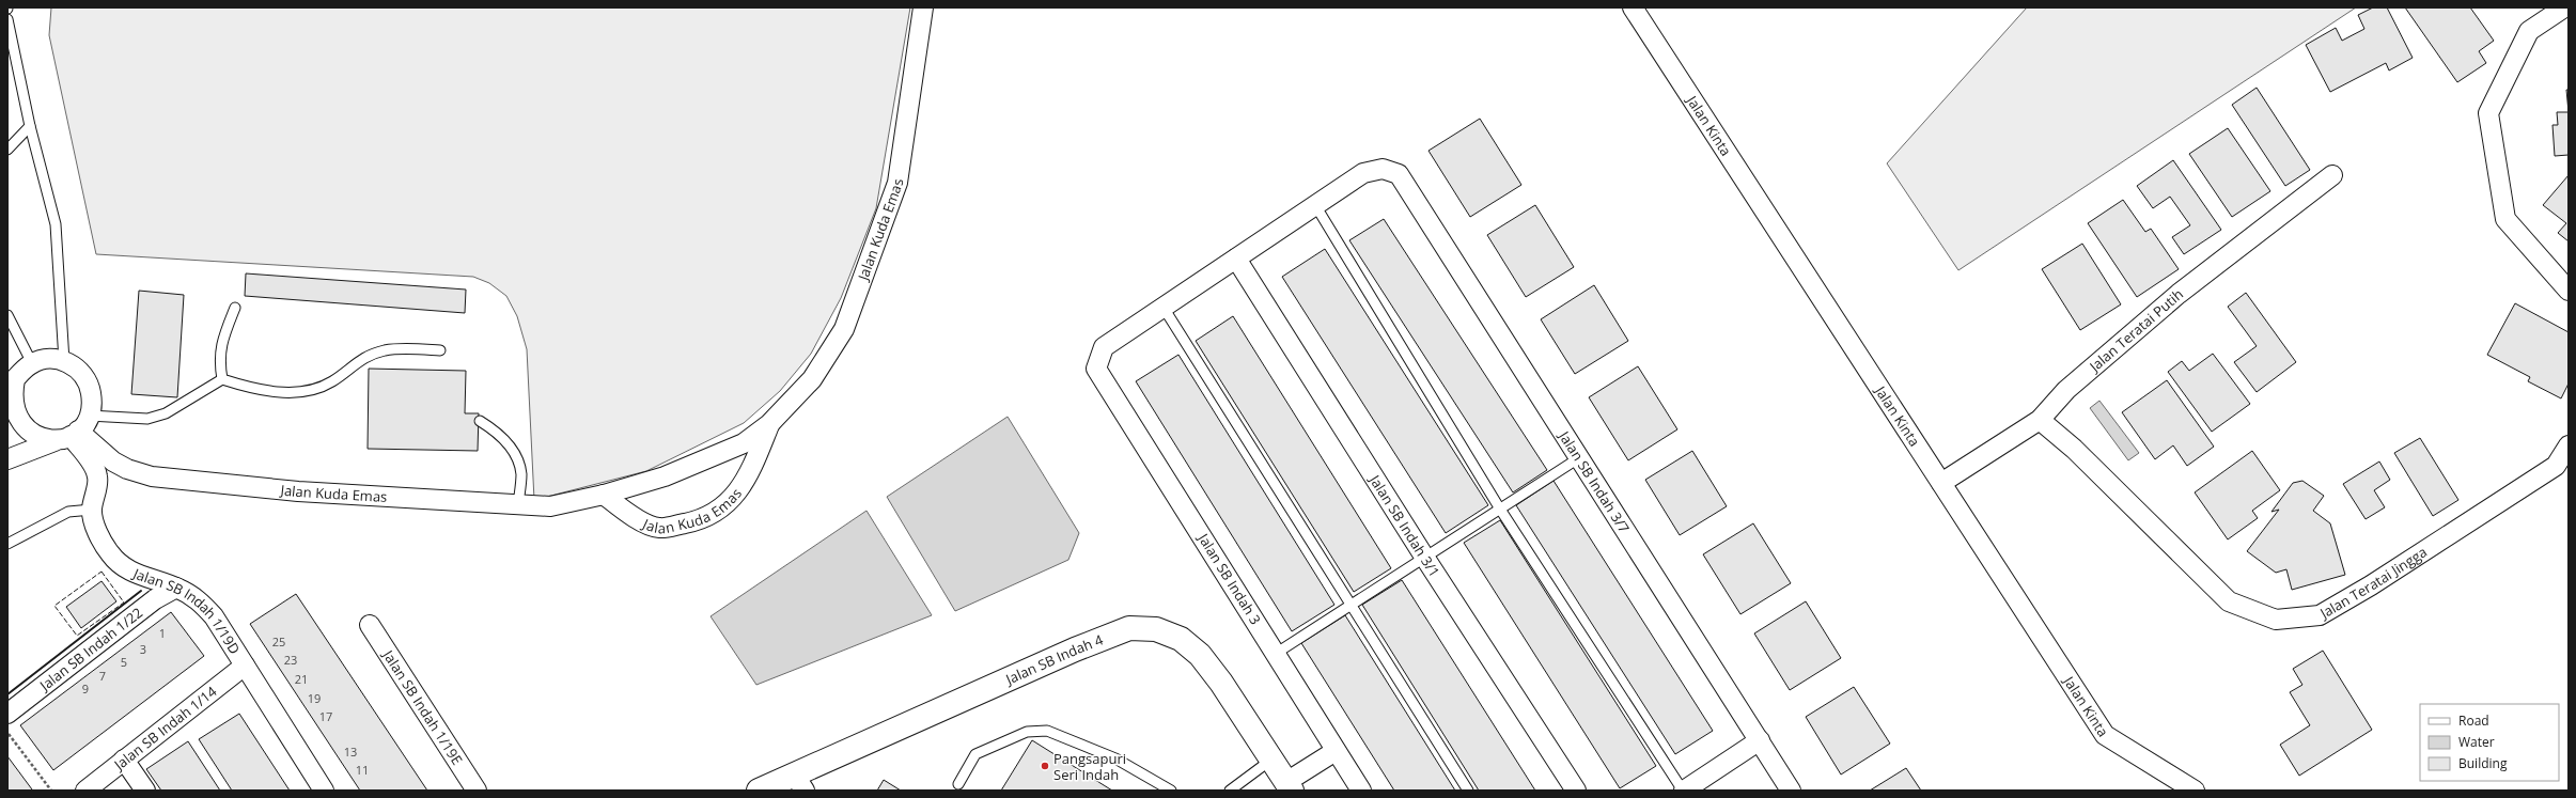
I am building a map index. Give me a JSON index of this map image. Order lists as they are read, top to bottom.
{
  "streets": {
    "street": [
      "Jalan Kinta",
      "Jalan Kuda Emas",
      "Jalan Teratai Putih",
      "Jalan SB Indah 3/7",
      "Jalan SB Indah 3/1",
      "Jalan SB Indah 3",
      "Jalan Teratai Jingga",
      "Jalan SB Indah 1/19D",
      "Jalan SB Indah 1/22",
      "Jalan SB Indah 4",
      "Jalan SB Indah 1/19E",
      "Jalan SB Indah 1/14"
    ]
  },
  "crossings": [
    ["Jalan Kinta", "Jalan Teratai Putih"],
    ["Jalan Kuda Emas", "Jalan SB Indah 1/19D"],
    ["Jalan Teratai Putih", "Jalan Teratai Jingga"],
    ["Jalan SB Indah 1/19D", "Jalan SB Indah 1/22"],
    ["Jalan SB Indah 1/19D", "Jalan SB Indah 1/14"]
  ],
  "places": ["Pangsapuri Seri Indah"],
  "house_numbers": [
    "1",
    "25",
    "3",
    "23",
    "5",
    "7",
    "21",
    "9",
    "19",
    "17",
    "13",
    "11"
  ],
  "legend": ["Road", "Water", "Building"]
}
